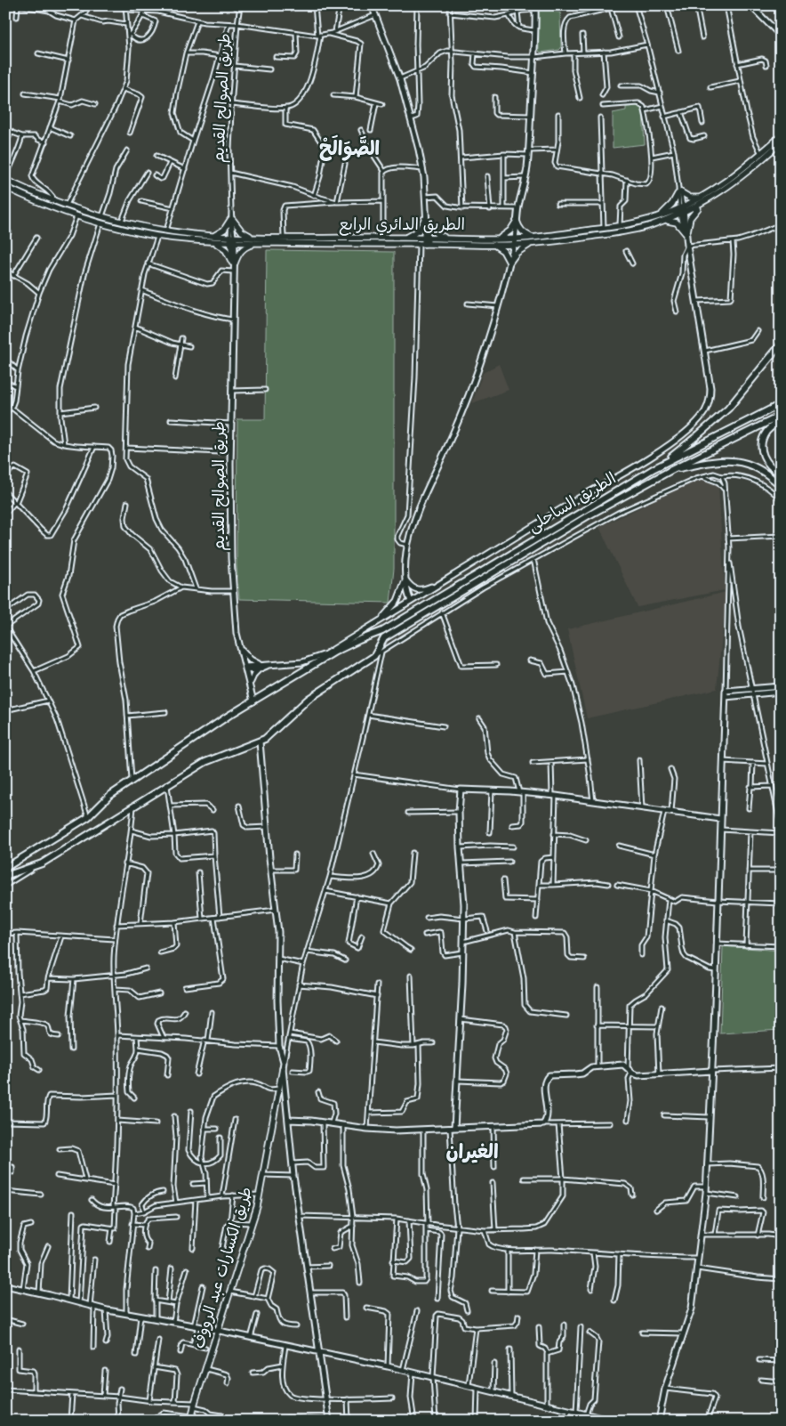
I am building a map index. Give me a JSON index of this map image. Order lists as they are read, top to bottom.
{
  "streets": {
    "highway": ["الطريق الساحلى"],
    "main road": ["الطريق الدائري الرابع", "طريق الكسارات عبد الرووف"],
    "street": ["طريق الصوالح القديم"]
  },
  "crossings": [
    ["طريق الصوالح القديم", "الطريق الدائري الرابع"],
    ["طريق الصوالح القديم", "الطريق الساحلى"]
  ],
  "districts": ["الصَّوَالَحْ", "الغيران"]
}
